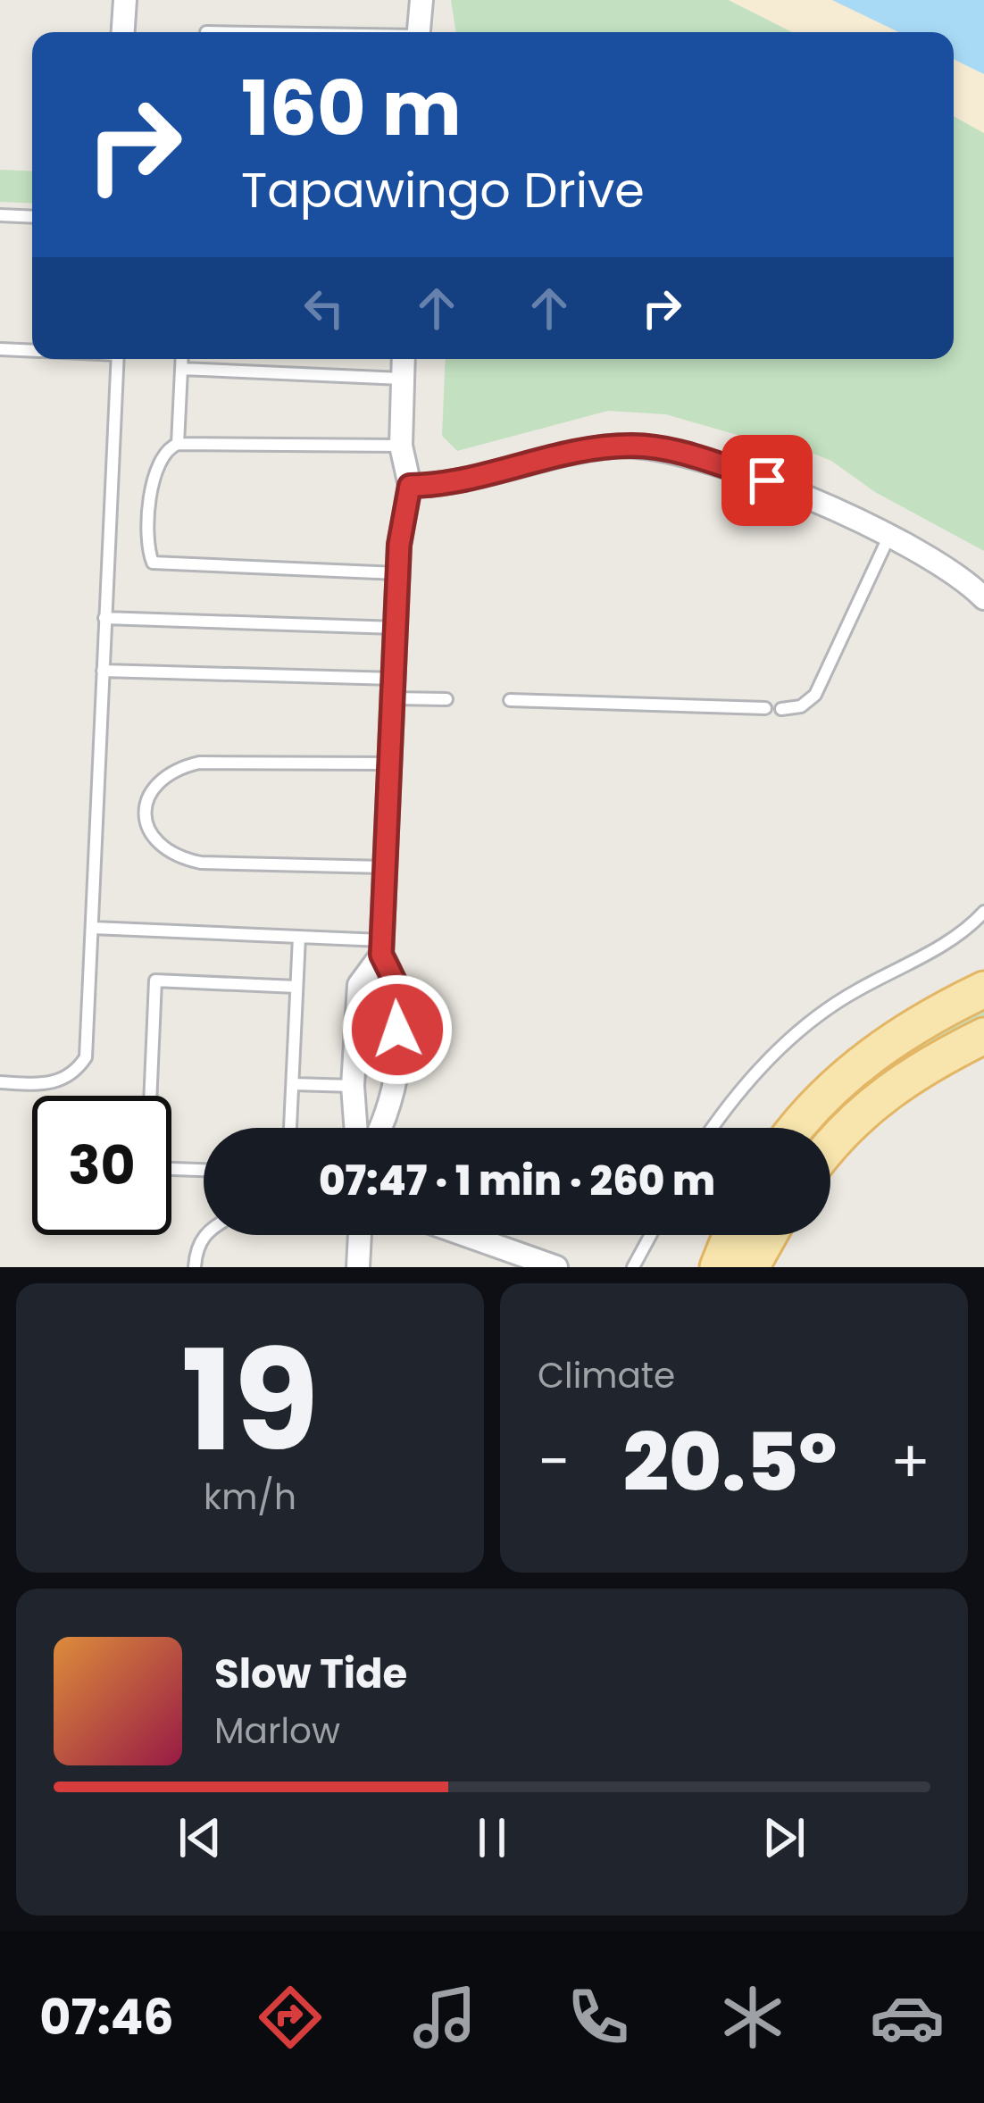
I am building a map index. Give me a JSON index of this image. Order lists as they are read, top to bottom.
{
  "page": {
    "turn": ["160 m", "Tapawingo Drive"],
    "limit": "30",
    "trip": "07:47 · 1 min · 260 m",
    "tile": [
      ["19", "km/h"],
      "Climate"
    ],
    "heat": ["−", "20.5°", "+"],
    "song": ["Slow Tide", "Marlow"],
    "tabs": "07:46"
  }
}
